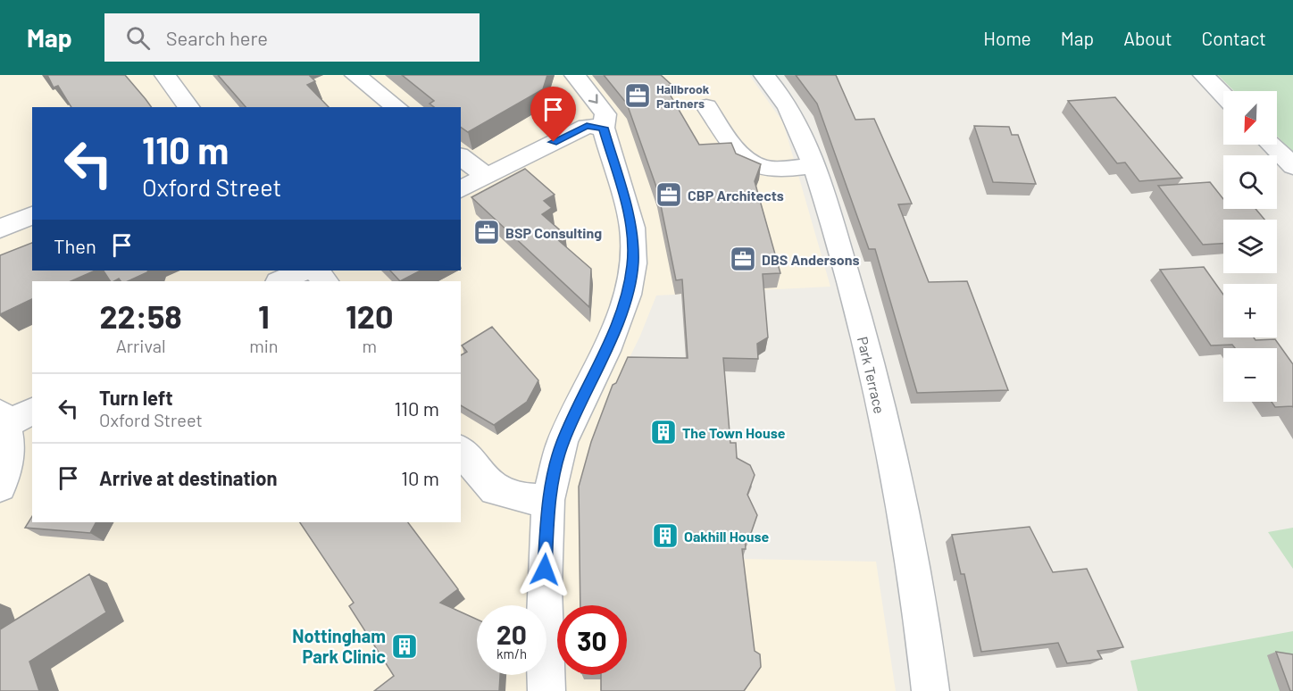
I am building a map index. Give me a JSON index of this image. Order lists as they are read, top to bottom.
{
  "streets": {
    "street": ["Park Terrace"]
  },
  "places": {
    "office": [
      "Hallbrook Partners",
      "CBP Architects",
      "BSP Consulting",
      "DBS Andersons"
    ],
    "building": ["The Town House", "Oakhill House", "Nottingham Park Clinic"]
  },
  "north": "bottom left",
  "page": {
    "header": "Map",
    "search": "Search here",
    "nav": [
      "Home",
      "Map",
      "About",
      "Contact"
    ],
    "map_buttons": ["+", "−"],
    "turn": ["110 m", "Oxford Street"],
    "then": "Then",
    "eta": [
      "22:58",
      "Arrival",
      "1",
      "min",
      "120",
      "m"
    ],
    "list": [
      {
        "name": "Turn left",
        "note": "Oxford Street",
        "value": "110 m"
      },
      {
        "name": "Arrive at destination",
        "value": "10 m"
      }
    ],
    "speed": "20 km/h",
    "limit": "30"
  }
}
